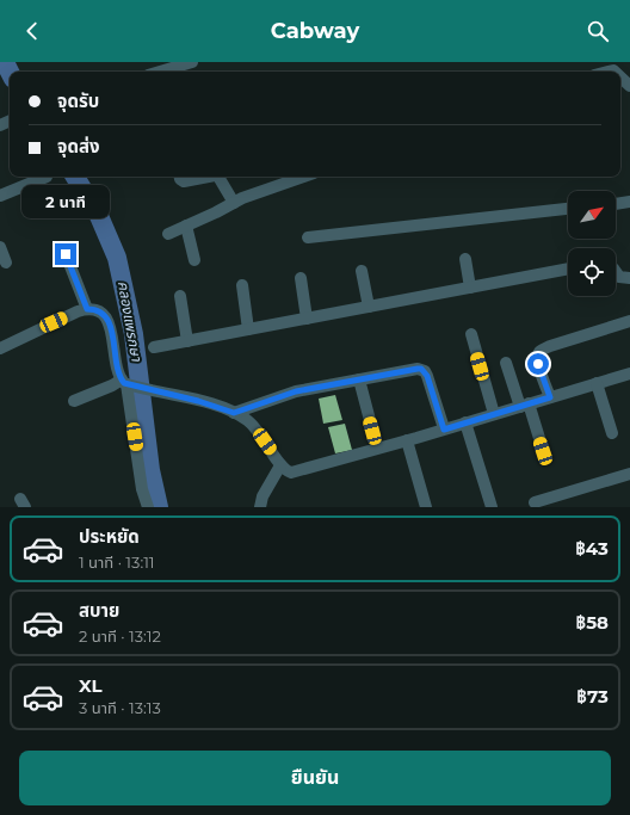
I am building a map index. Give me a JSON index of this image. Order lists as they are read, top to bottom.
{
  "water": ["คลองแพรกษา"],
  "north": "top right",
  "page": {
    "header": "Cabway",
    "banner": ["จุดรับ", "จุดส่ง"],
    "bubble": "2 นาที",
    "list": [
      {
        "name": "ประหยัด",
        "note": "1 นาที · 13:11",
        "value": "฿43"
      },
      {
        "name": "สบาย",
        "note": "2 นาที · 13:12",
        "value": "฿58"
      },
      {
        "name": "XL",
        "note": "3 นาที · 13:13",
        "value": "฿73"
      }
    ],
    "buttons": "ยืนยัน"
  }
}
